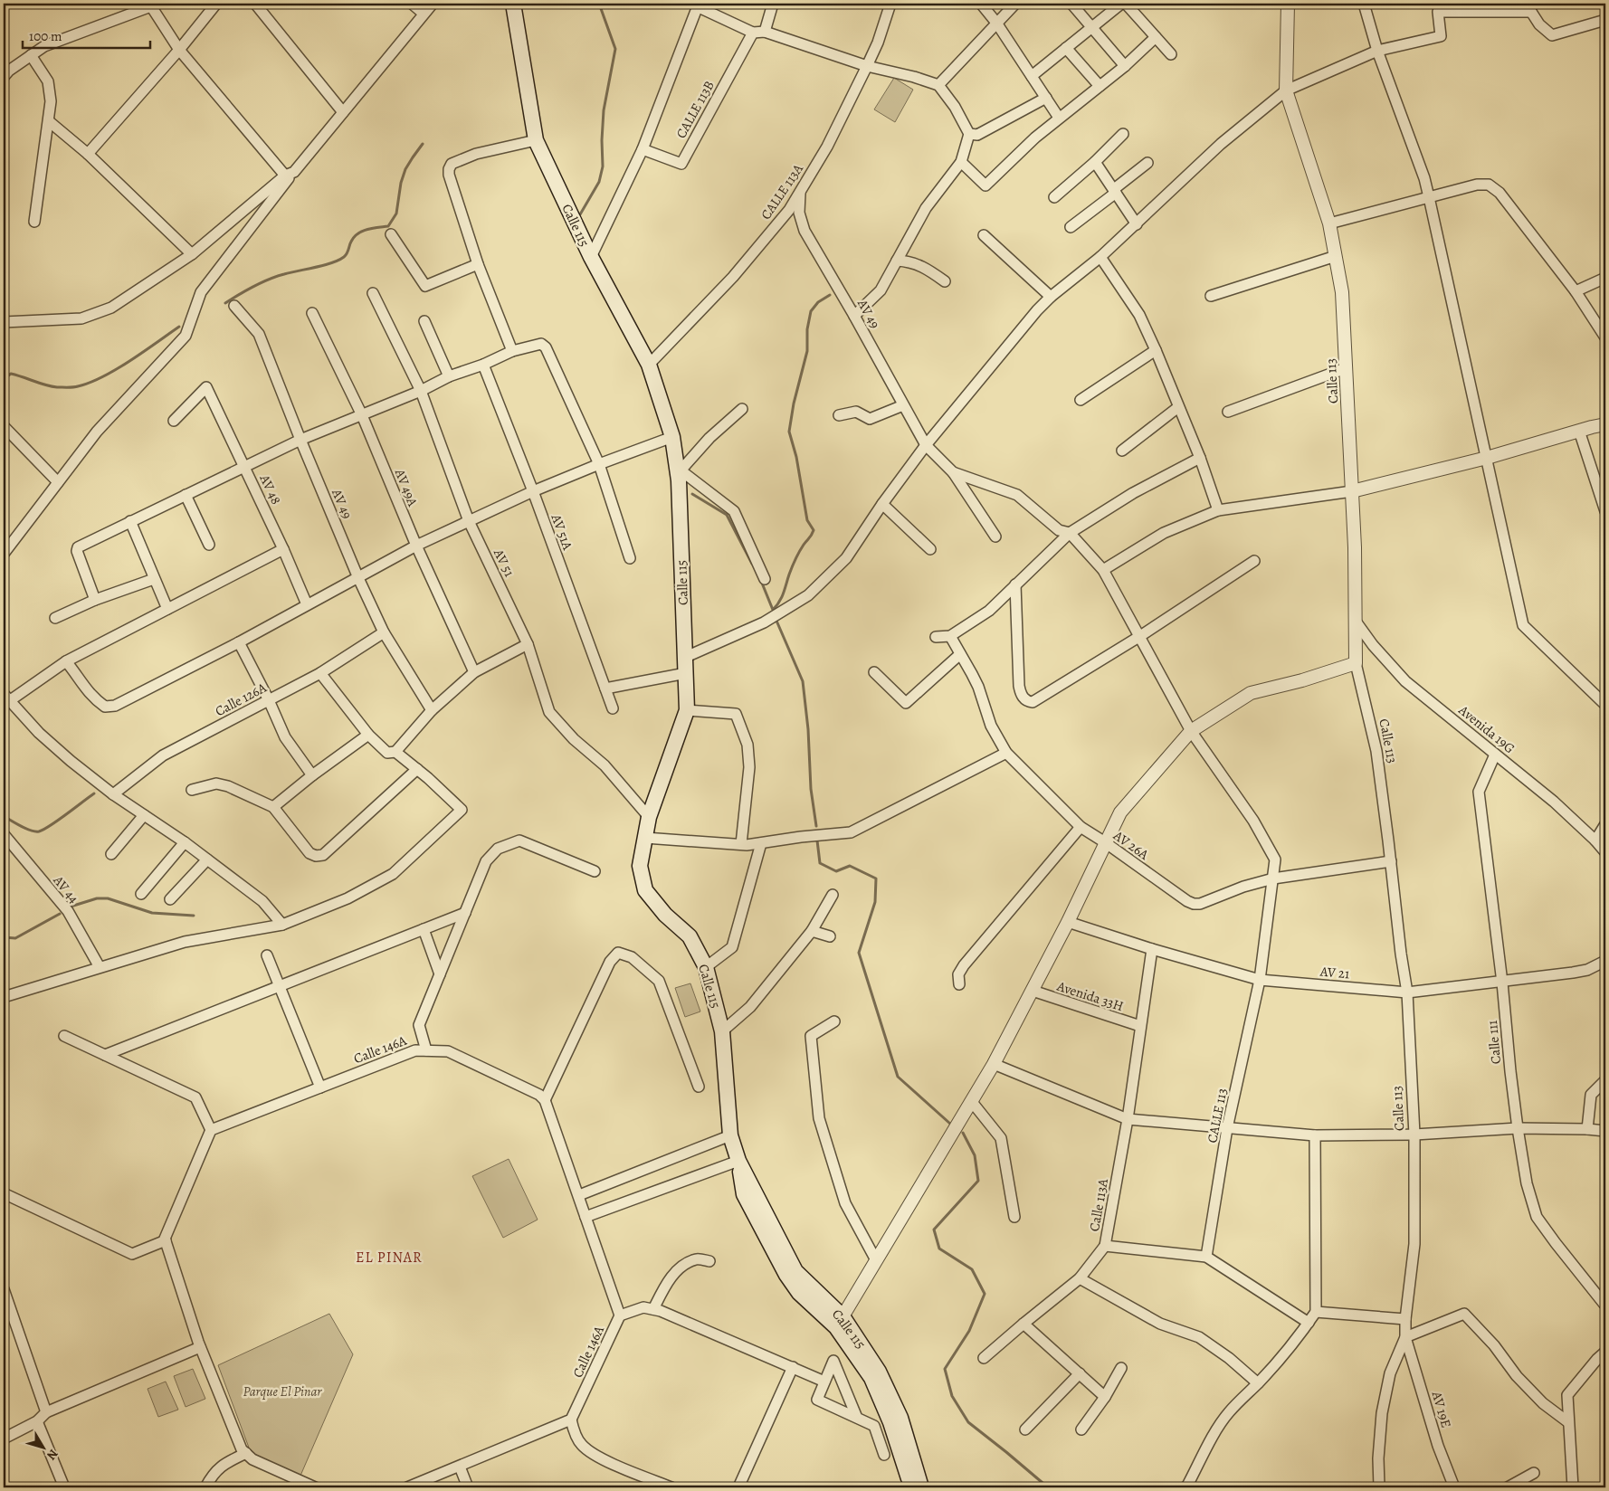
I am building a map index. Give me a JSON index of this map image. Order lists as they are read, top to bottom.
{
  "streets": {
    "main road": ["Calle 115"],
    "street": [
      "CALLE 113B",
      "CALLE 113A",
      "AV 49",
      "Calle 113",
      "AV 49A",
      "AV 48",
      "AV 51A",
      "AV 51",
      "Calle 126A",
      "Avenida 19G",
      "AV 26A",
      "AV 44",
      "AV 21",
      "Avenida 33H",
      "Calle 111",
      "Calle 146A",
      "CALLE 113",
      "Calle 113A",
      "AV 19E"
    ]
  },
  "crossings": [
    ["CALLE 113A", "Calle 115"],
    ["CALLE 113A", "AV 49"],
    ["Calle 115", "AV 51"],
    ["AV 49", "Calle 126A"],
    ["Calle 113", "Avenida 19G"],
    ["Calle 113", "AV 26A"],
    ["Calle 113", "AV 21"],
    ["Calle 113", "AV 19E"],
    ["Avenida 19G", "Calle 111"],
    ["AV 26A", "CALLE 113"],
    ["AV 21", "Calle 111"],
    ["AV 21", "CALLE 113"],
    ["AV 21", "Calle 113A"],
    ["Avenida 33H", "Calle 113A"]
  ],
  "districts": ["EL PINAR"],
  "parks": ["Parque El Pinar"],
  "scale_bar": "100 m",
  "north": "bottom right"
}
